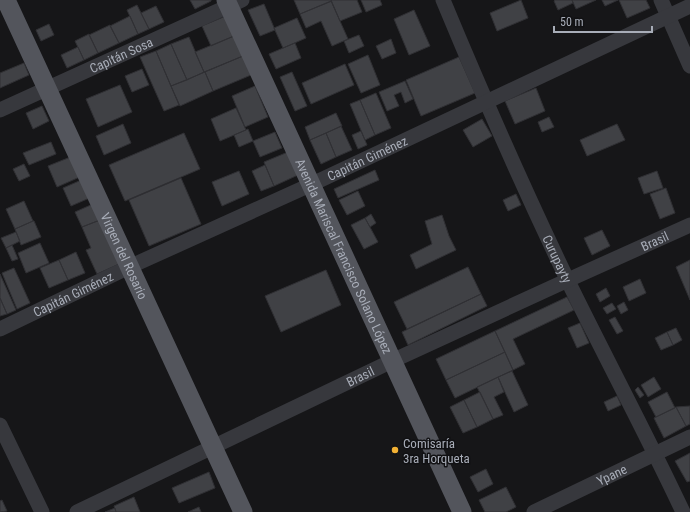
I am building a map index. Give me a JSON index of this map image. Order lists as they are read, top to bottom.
{
  "streets": {
    "main road": ["Virgen del Rosario", "Avenida Mariscal Francisco Solano López"],
    "street": [
      "Capitán Sosa",
      "Capitán Giménez",
      "Brasil",
      "Curupayty",
      "Ypane"
    ]
  },
  "crossings": [
    ["Capitán Sosa", "Virgen del Rosario"],
    ["Capitán Sosa", "Avenida Mariscal Francisco Solano López"],
    ["Capitán Giménez", "Virgen del Rosario"],
    ["Capitán Giménez", "Avenida Mariscal Francisco Solano López"],
    ["Capitán Giménez", "Curupayty"],
    ["Brasil", "Virgen del Rosario"],
    ["Brasil", "Avenida Mariscal Francisco Solano López"],
    ["Brasil", "Curupayty"],
    ["Curupayty", "Ypane"]
  ],
  "places": ["Comisaría 3ra Horqueta"],
  "scale_bar": "50 m"
}
